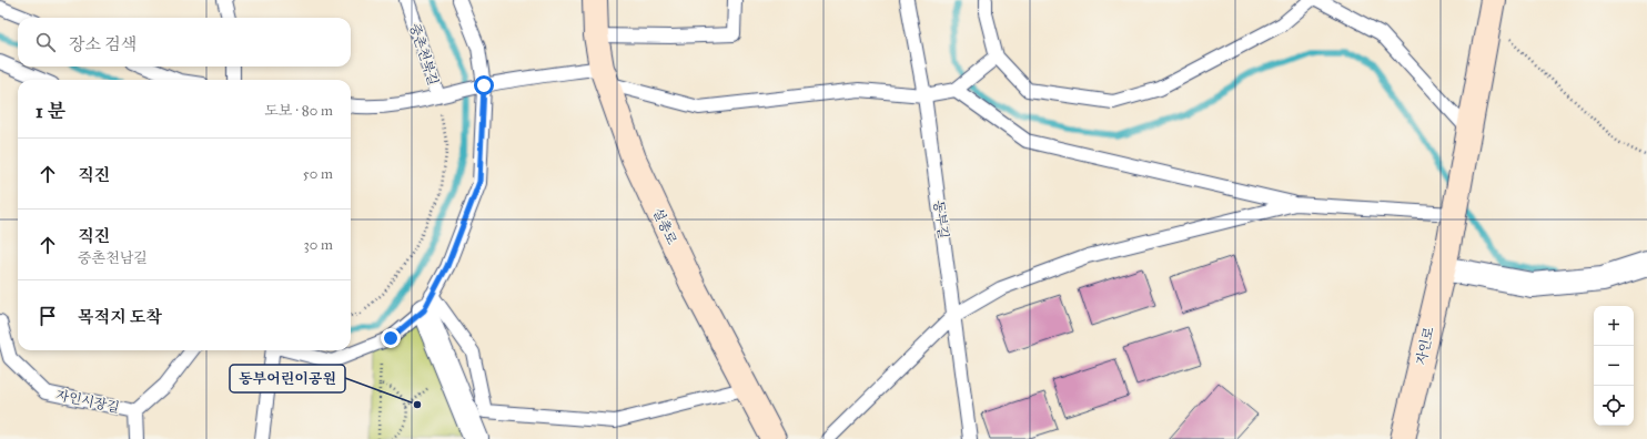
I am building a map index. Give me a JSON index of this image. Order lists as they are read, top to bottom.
{
  "streets": {
    "main road": ["설총로", "자인로"],
    "lane": ["중촌천북길", "동부길", "자인시장길"]
  },
  "places": ["동부어린이공원"],
  "page": {
    "search": "장소 검색",
    "heading": ["1 분", "도보 · 80 m"],
    "list": [
      ["직진", "50 m"],
      ["직진", "중촌천남길", "30 m"],
      "목적지 도착"
    ],
    "map_buttons": ["+", "−"]
  }
}
